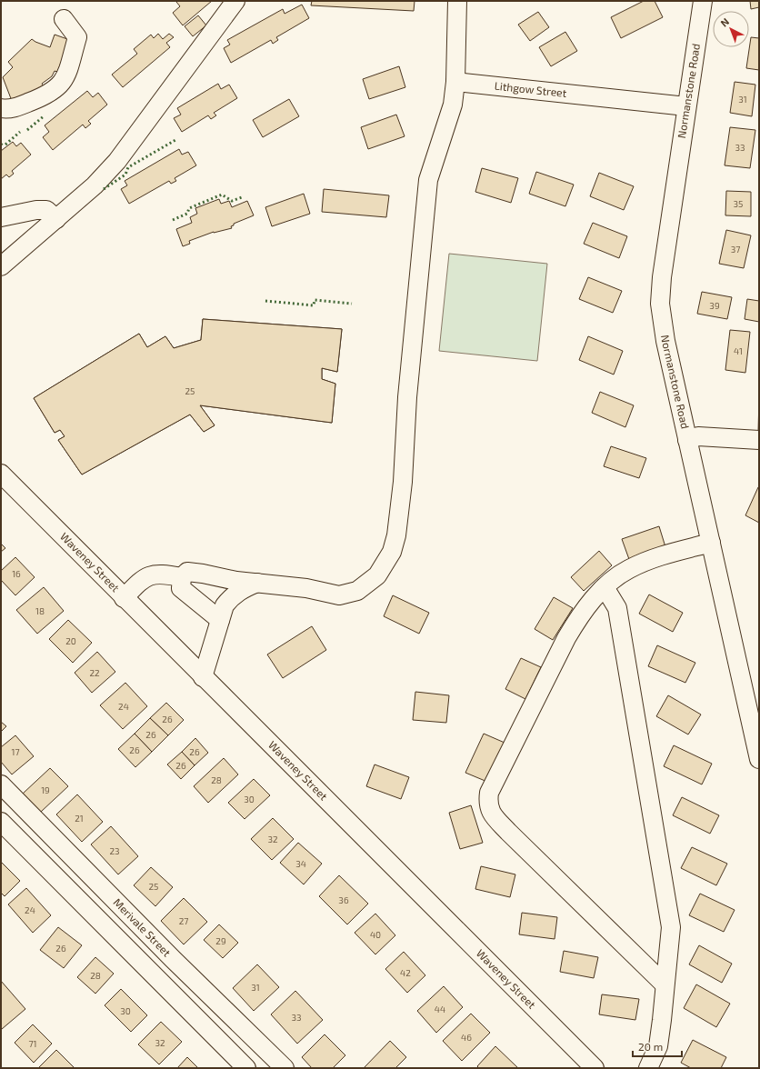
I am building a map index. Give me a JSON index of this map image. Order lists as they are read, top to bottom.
{
  "streets": {
    "street": [
      "Lithgow Street",
      "Normanstone Road",
      "Waveney Street",
      "Merivale Street"
    ]
  },
  "crossings": [
    ["Lithgow Street", "Normanstone Road"]
  ],
  "house_numbers": [
    "31",
    "33",
    "35",
    "37",
    "39",
    "41",
    "25",
    "16",
    "18",
    "20",
    "22",
    "24",
    "26",
    "26",
    "26",
    "17",
    "26",
    "26",
    "28",
    "19",
    "30",
    "21",
    "32",
    "23",
    "34",
    "25",
    "36",
    "24",
    "27",
    "40",
    "29",
    "26",
    "42",
    "28",
    "31",
    "44",
    "30",
    "33",
    "46",
    "32",
    "71"
  ],
  "scale_bar": "20 m",
  "north": "top left"
}
